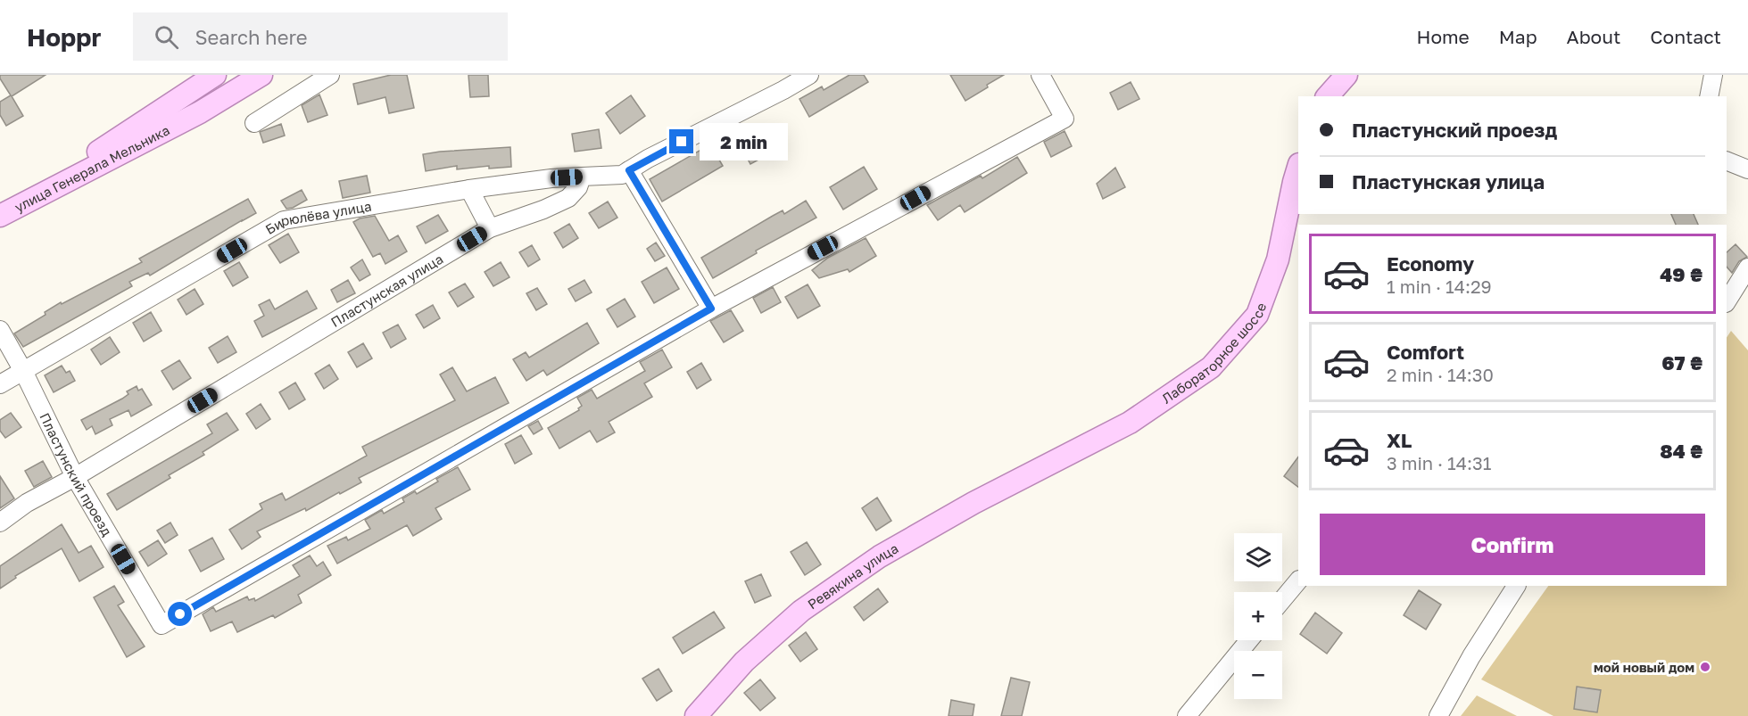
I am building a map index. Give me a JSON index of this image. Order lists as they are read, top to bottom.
{
  "streets": {
    "main road": ["улица Генерала Мельника", "Лабораторное шоссе", "Ревякина улица"],
    "street": ["Бирюлёва улица", "Пластунская улица", "Пластунский проезд"]
  },
  "crossings": [
    ["Бирюлёва улица", "Пластунская улица"],
    ["Бирюлёва улица", "Пластунский проезд"],
    ["Пластунская улица", "Пластунский проезд"],
    ["Лабораторное шоссе", "Ревякина улица"]
  ],
  "places": ["мой новый дом"],
  "page": {
    "header": "Hoppr",
    "search": "Search here",
    "nav": [
      "Home",
      "Map",
      "About",
      "Contact"
    ],
    "banner": ["Пластунский проезд", "Пластунская улица"],
    "bubble": "2 min",
    "list": [
      {
        "name": "Economy",
        "note": "1 min · 14:29",
        "value": "49 ₴"
      },
      {
        "name": "Comfort",
        "note": "2 min · 14:30",
        "value": "67 ₴"
      },
      {
        "name": "XL",
        "note": "3 min · 14:31",
        "value": "84 ₴"
      }
    ],
    "buttons": "Confirm",
    "map_buttons": ["+", "−"]
  }
}
